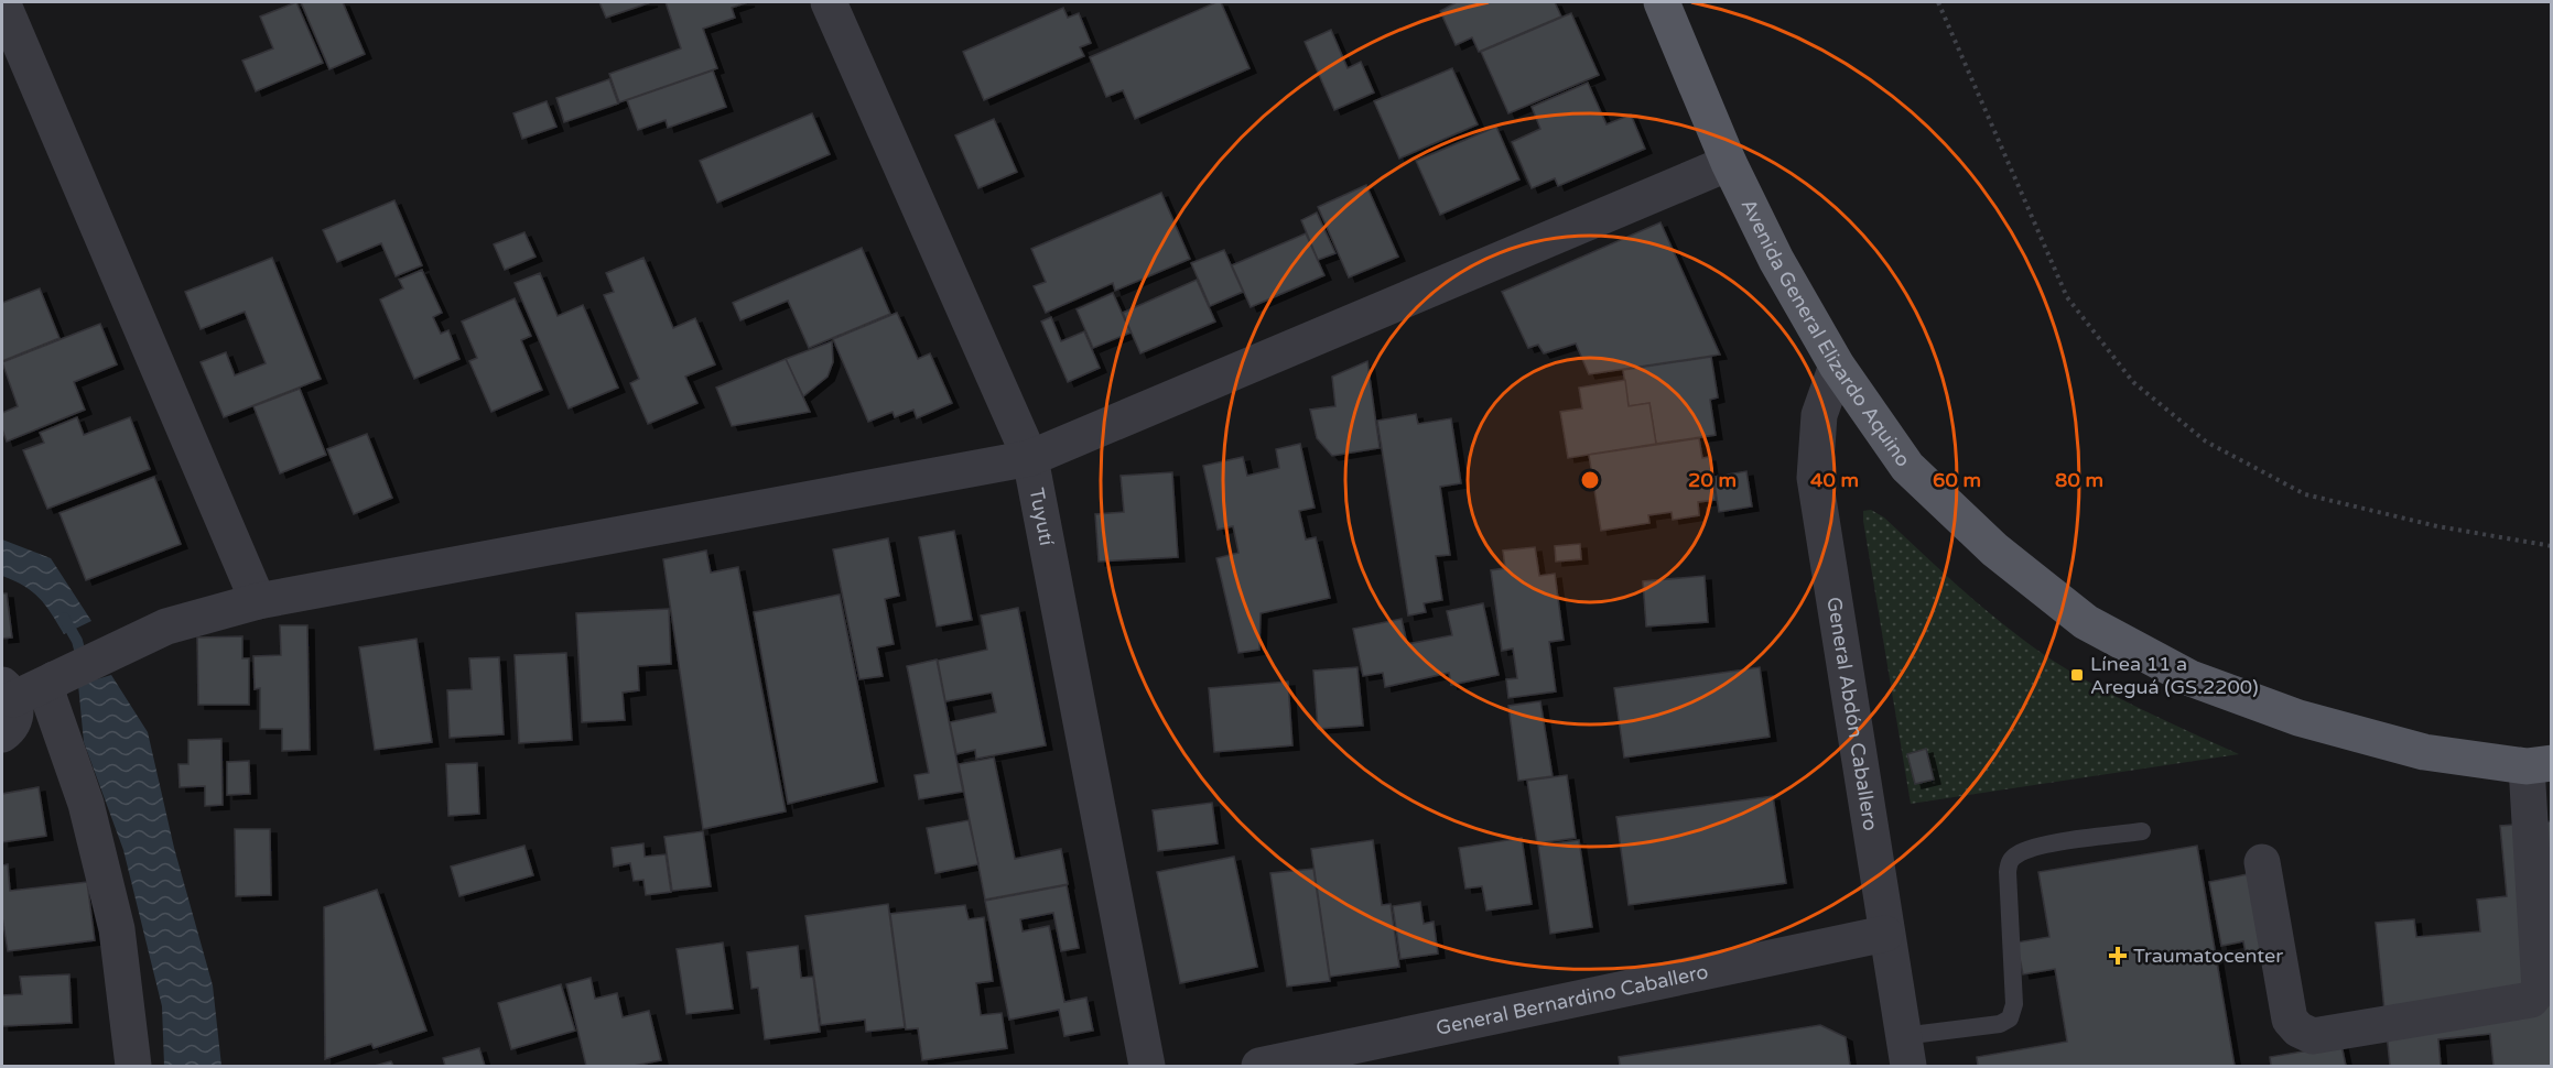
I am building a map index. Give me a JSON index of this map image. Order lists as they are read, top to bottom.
{
  "streets": {
    "main road": ["Avenida General Elizardo Aquino"],
    "street": ["Tuyutí", "General Abdón Caballero", "General Bernardino Caballero"]
  },
  "crossings": [
    ["Avenida General Elizardo Aquino", "General Abdón Caballero"],
    ["General Abdón Caballero", "General Bernardino Caballero"]
  ],
  "places": {
    "transit": ["Línea 11 a Areguá (GS.2200)"],
    "health": ["Traumatocenter"]
  },
  "rings": [
    "20 m",
    "40 m",
    "60 m",
    "80 m"
  ]
}
